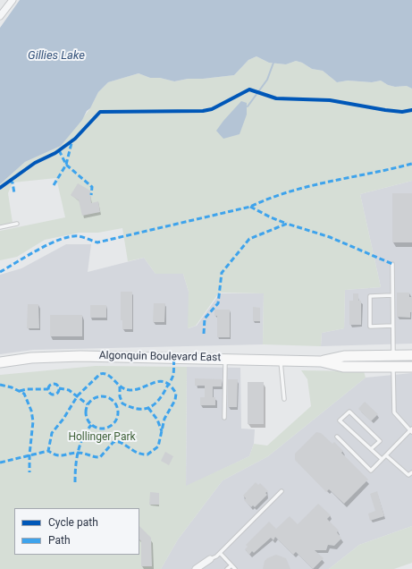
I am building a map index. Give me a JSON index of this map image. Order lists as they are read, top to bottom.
{
  "streets": {
    "main road": ["Algonquin Boulevard East"]
  },
  "water": ["Gillies Lake"],
  "parks": ["Hollinger Park"],
  "legend": ["Cycle path", "Path"]
}
